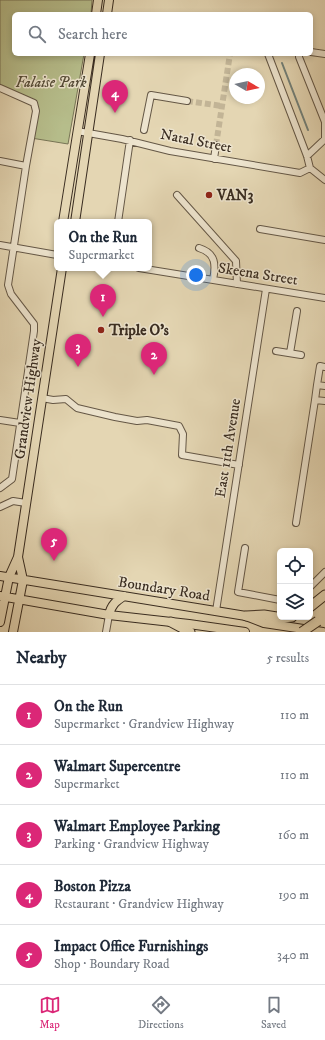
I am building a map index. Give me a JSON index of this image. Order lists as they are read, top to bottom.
{
  "streets": {
    "main road": ["Grandview Highway", "Boundary Road"],
    "street": ["Natal Street", "Skeena Street", "East 11th Avenue"]
  },
  "crossings": [
    ["Skeena Street", "East 11th Avenue"],
    ["Grandview Highway", "Boundary Road"],
    ["East 11th Avenue", "Boundary Road"]
  ],
  "parks": ["Falaise Park"],
  "places": ["VAN3", "Triple O’s"],
  "north": "right",
  "page": {
    "search": "Search here",
    "pins": [
      "4",
      "1",
      "3",
      "2",
      "5"
    ],
    "popup": ["On the Run", "Supermarket"],
    "heading": ["Nearby", "5 results"],
    "list": [
      {
        "mark": "1",
        "name": "On the Run",
        "note": "Supermarket · Grandview Highway",
        "value": "110 m"
      },
      {
        "mark": "2",
        "name": "Walmart Supercentre",
        "note": "Supermarket",
        "value": "110 m"
      },
      {
        "mark": "3",
        "name": "Walmart Employee Parking",
        "note": "Parking · Grandview Highway",
        "value": "160 m"
      },
      {
        "mark": "4",
        "name": "Boston Pizza",
        "note": "Restaurant · Grandview Highway",
        "value": "190 m"
      },
      {
        "mark": "5",
        "name": "Impact Office Furnishings",
        "note": "Shop · Boundary Road",
        "value": "340 m"
      }
    ],
    "nav": ["Map", "Directions", "Saved"]
  }
}
